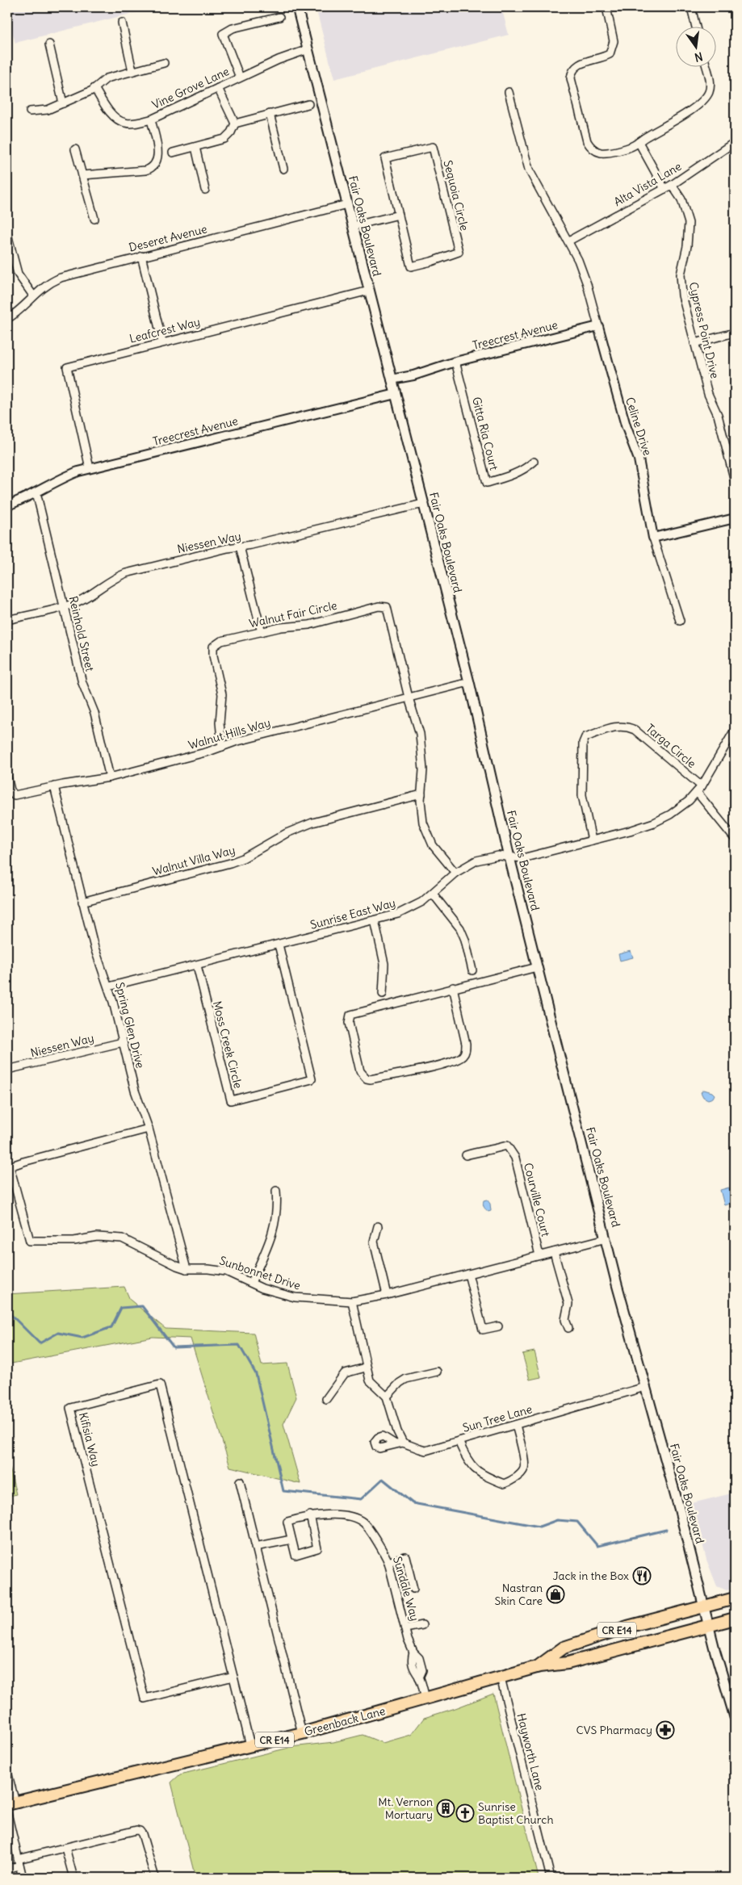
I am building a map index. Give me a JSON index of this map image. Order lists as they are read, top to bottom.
{
  "streets": {
    "main road": ["Fair Oaks Boulevard", "CR E14", "Greenback Lane"],
    "street": [
      "Vine Grove Lane",
      "Alta Vista Lane",
      "Sequoia Circle",
      "Deseret Avenue",
      "Leafcrest Way",
      "Cypress Point Drive",
      "Treecrest Avenue",
      "Celine Drive",
      "Gitta Ria Court",
      "Niessen Way",
      "Walnut Fair Circle",
      "Reinhold Street",
      "Walnut Hills Way",
      "Targa Circle",
      "Walnut Villa Way",
      "Sunrise East Way",
      "Spring Glen Drive",
      "Moss Creek Circle",
      "Courville Court",
      "Sunbonnet Drive",
      "Sun Tree Lane",
      "Kifisia Way",
      "Sundale Way",
      "Hayworth Lane"
    ]
  },
  "crossings": [
    ["Vine Grove Lane", "Fair Oaks Boulevard"],
    ["Alta Vista Lane", "Cypress Point Drive"],
    ["Alta Vista Lane", "Celine Drive"],
    ["Fair Oaks Boulevard", "Deseret Avenue"],
    ["Fair Oaks Boulevard", "Leafcrest Way"],
    ["Fair Oaks Boulevard", "Treecrest Avenue"],
    ["Fair Oaks Boulevard", "Niessen Way"],
    ["Fair Oaks Boulevard", "Walnut Hills Way"],
    ["Fair Oaks Boulevard", "Sunrise East Way"],
    ["Fair Oaks Boulevard", "Sunbonnet Drive"],
    ["Fair Oaks Boulevard", "Sun Tree Lane"],
    ["Fair Oaks Boulevard", "Greenback Lane"],
    ["Leafcrest Way", "Treecrest Avenue"],
    ["Treecrest Avenue", "Celine Drive"],
    ["Treecrest Avenue", "Gitta Ria Court"],
    ["Treecrest Avenue", "Reinhold Street"],
    ["Niessen Way", "Reinhold Street"],
    ["Niessen Way", "Spring Glen Drive"],
    ["Walnut Fair Circle", "Walnut Hills Way"],
    ["Reinhold Street", "Walnut Hills Way"],
    ["Walnut Hills Way", "Spring Glen Drive"],
    ["Targa Circle", "Sunrise East Way"],
    ["Walnut Villa Way", "Spring Glen Drive"],
    ["Sunrise East Way", "Spring Glen Drive"],
    ["Sunrise East Way", "Moss Creek Circle"],
    ["Spring Glen Drive", "Sunbonnet Drive"],
    ["Courville Court", "Sunbonnet Drive"],
    ["Kifisia Way", "Greenback Lane"],
    ["Sundale Way", "Greenback Lane"],
    ["Greenback Lane", "Hayworth Lane"]
  ],
  "places": {
    "restaurant": ["Jack in the Box"],
    "shop": ["Nastran Skin Care"],
    "pharmacy": ["CVS Pharmacy"],
    "building": ["Mt. Vernon Mortuary"],
    "church": ["Sunrise Baptist Church"]
  },
  "north": "bottom"
}
